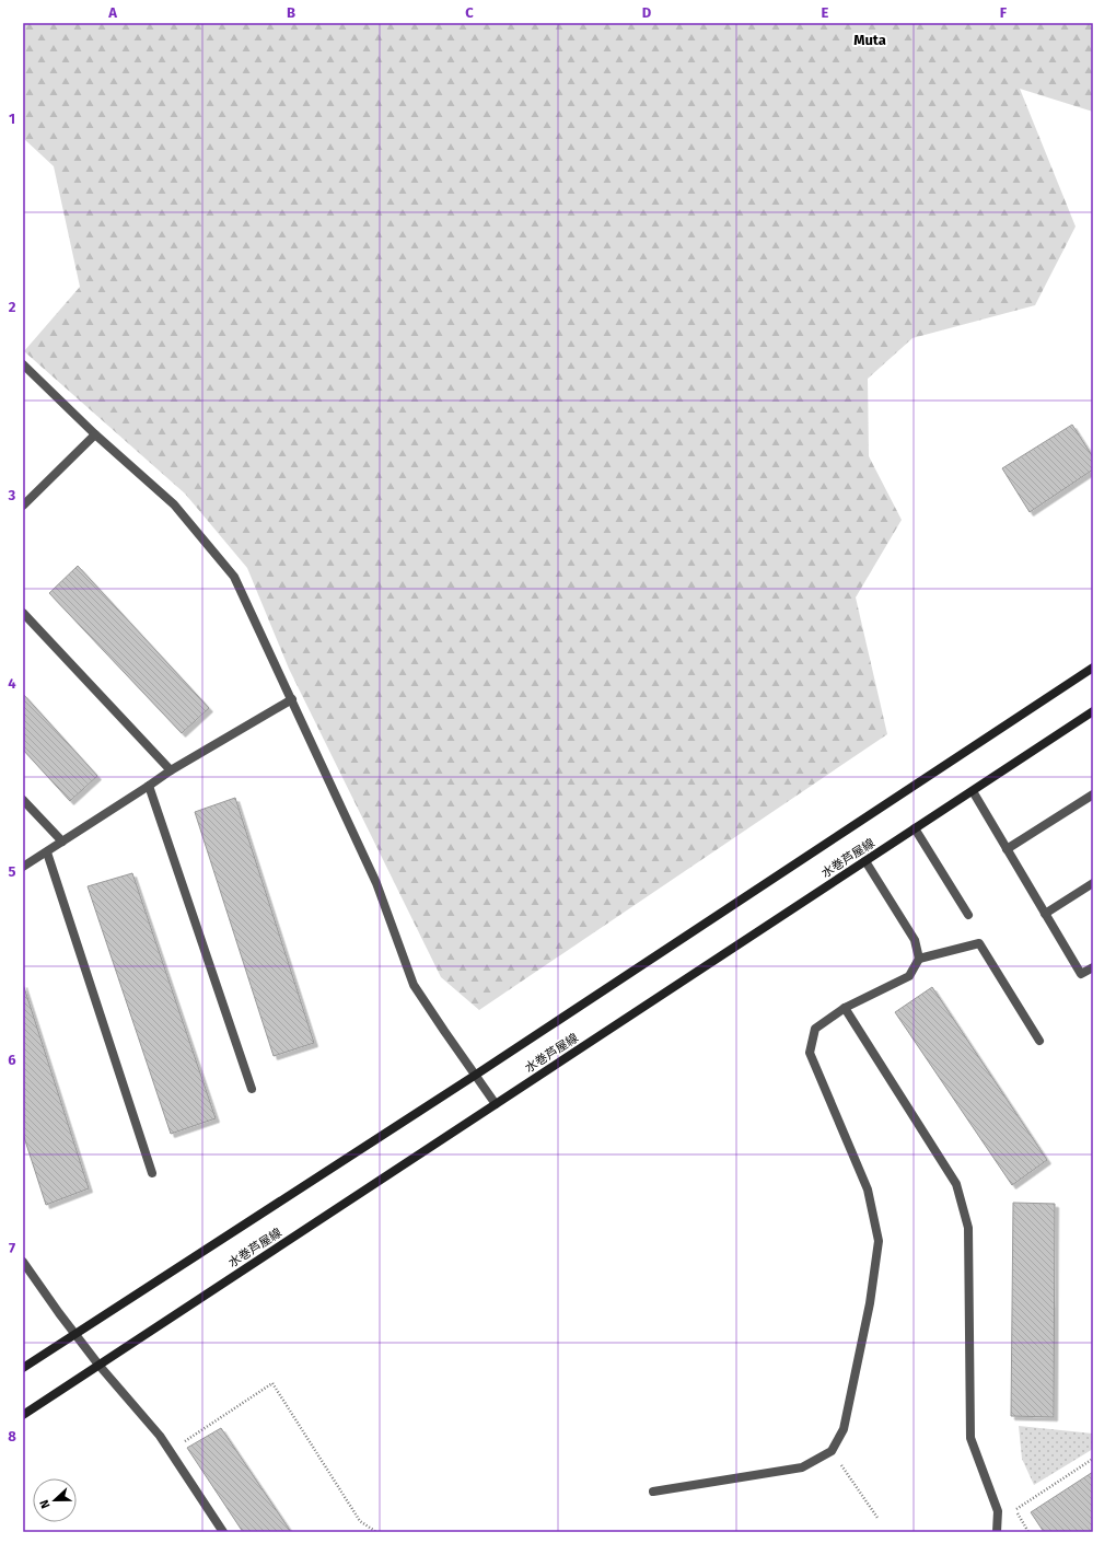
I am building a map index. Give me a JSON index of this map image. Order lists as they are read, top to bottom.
{
  "streets": {
    "main road": ["水巻芦屋線"]
  },
  "districts": ["Muta"],
  "north": "left",
  "grid": {
    "columns": [
      "A",
      "B",
      "C",
      "D",
      "E",
      "F"
    ],
    "rows": [
      "1",
      "2",
      "3",
      "4",
      "5",
      "6",
      "7",
      "8"
    ]
  }
}
